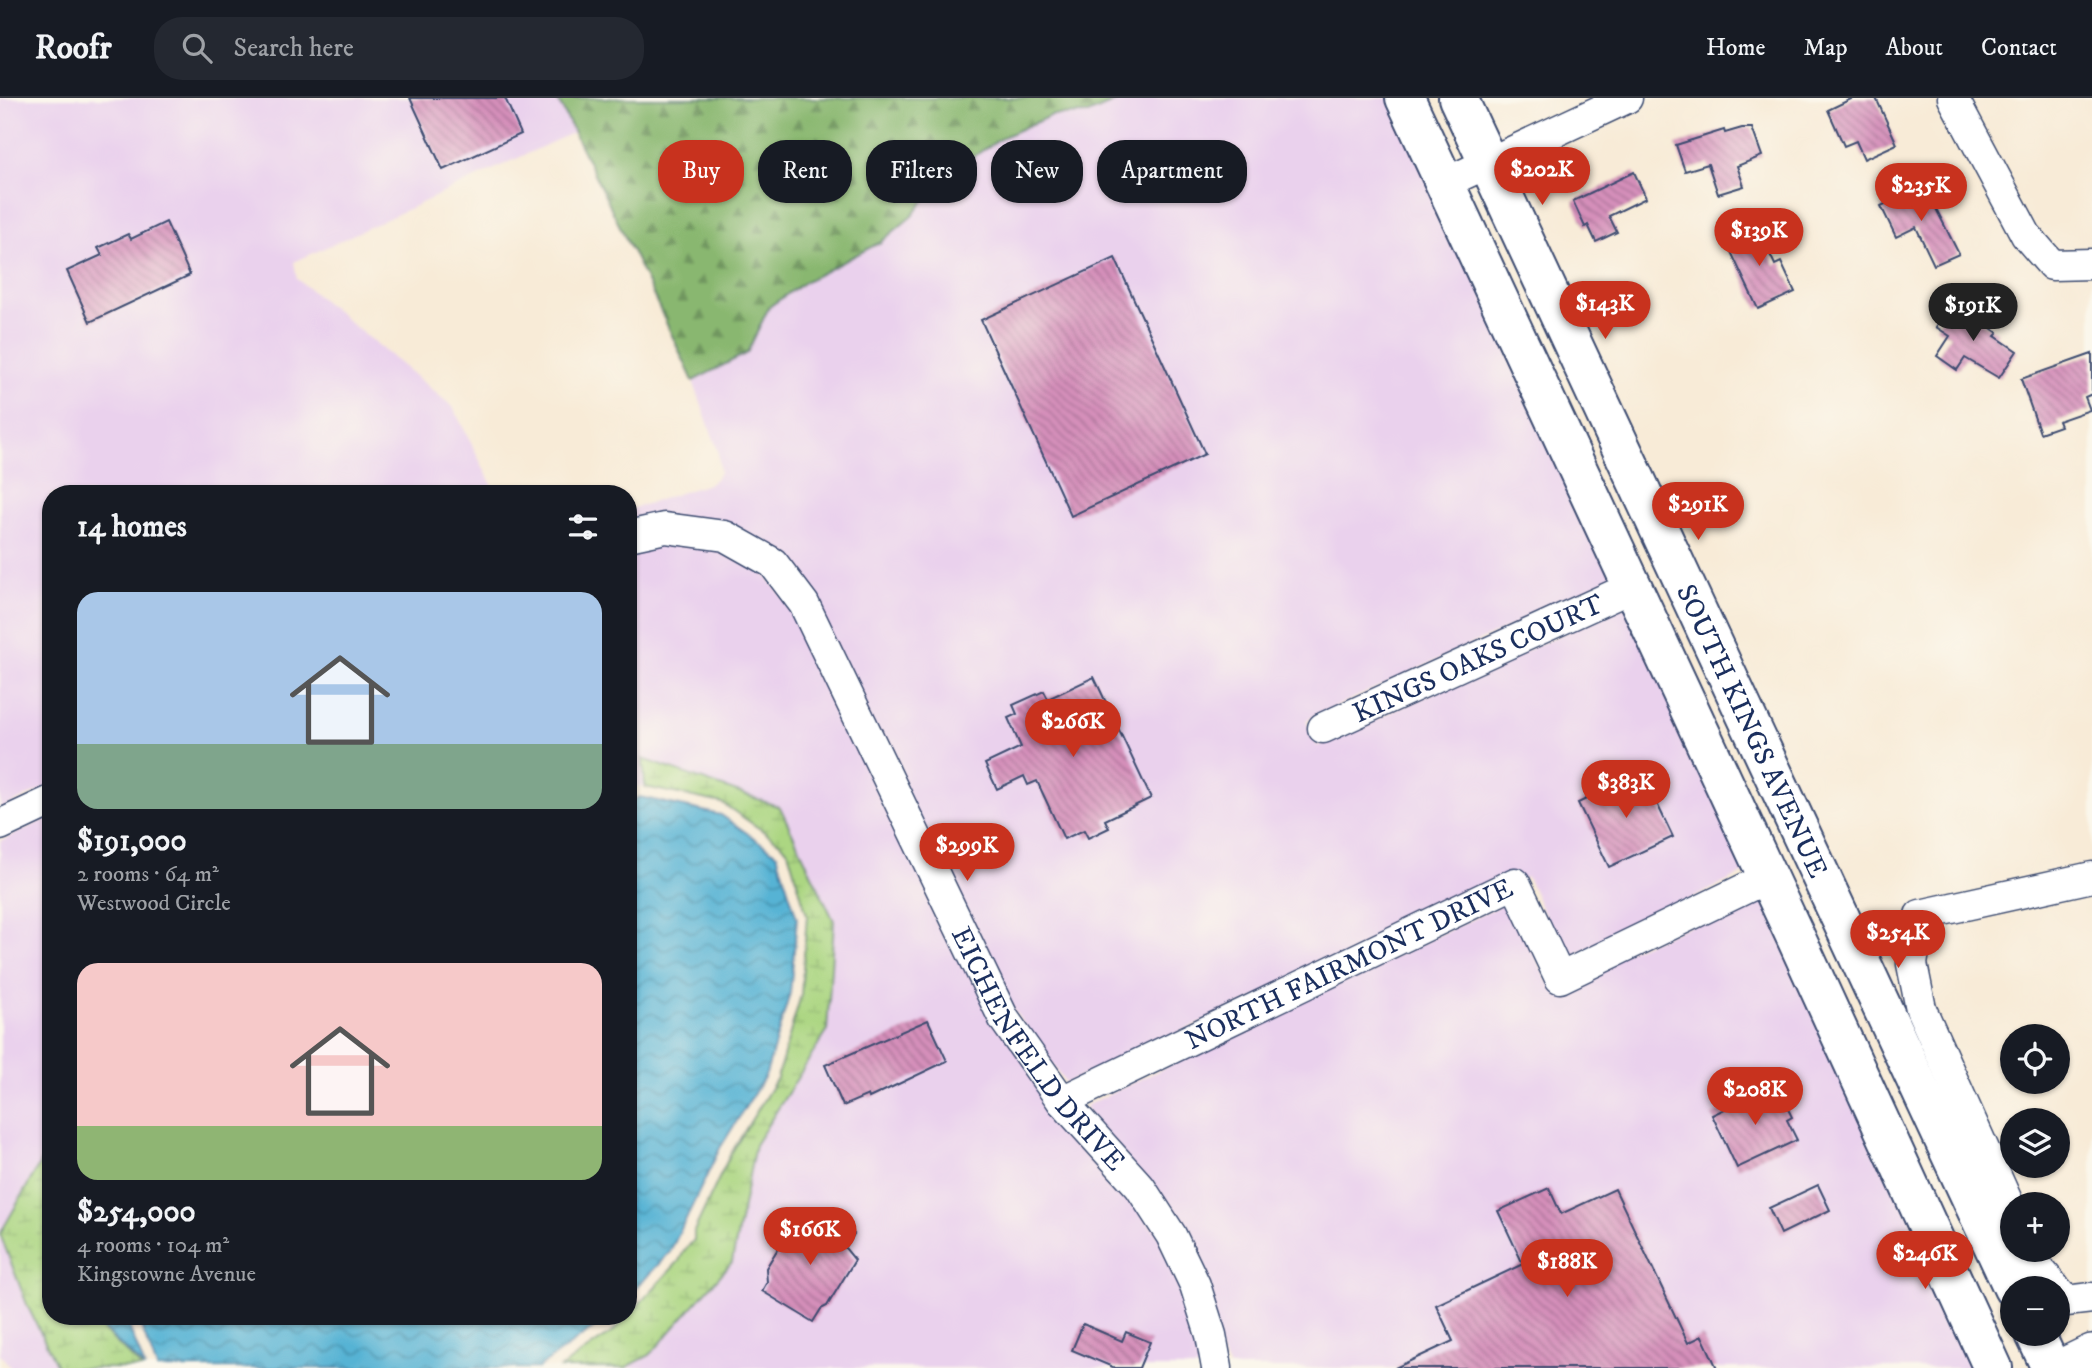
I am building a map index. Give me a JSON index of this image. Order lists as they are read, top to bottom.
{
  "streets": {
    "main road": ["SOUTH KINGS AVENUE"],
    "street": ["KINGS OAKS COURT", "NORTH FAIRMONT DRIVE", "EICHENFELD DRIVE"]
  },
  "crossings": [
    ["KINGS OAKS COURT", "SOUTH KINGS AVENUE"],
    ["SOUTH KINGS AVENUE", "NORTH FAIRMONT DRIVE"],
    ["NORTH FAIRMONT DRIVE", "EICHENFELD DRIVE"]
  ],
  "page": {
    "header": "Roofr",
    "search": "Search here",
    "nav": [
      "Home",
      "Map",
      "About",
      "Contact"
    ],
    "chip": [
      "Buy",
      "Rent",
      "Filters",
      "New",
      "Apartment"
    ],
    "price": [
      "$202K",
      "$235K",
      "$139K",
      "$143K",
      "$191K",
      "$291K",
      "$266K",
      "$383K",
      "$299K",
      "$254K",
      "$208K",
      "$166K",
      "$246K",
      "$188K"
    ],
    "heading": "14 homes",
    "list": [
      {
        "name": "$191,000",
        "note": "2 rooms · 64 m² · Westwood Circle"
      },
      {
        "name": "$254,000",
        "note": "4 rooms · 104 m² · Kingstowne Avenue"
      }
    ],
    "map_buttons": ["+", "−"]
  }
}
